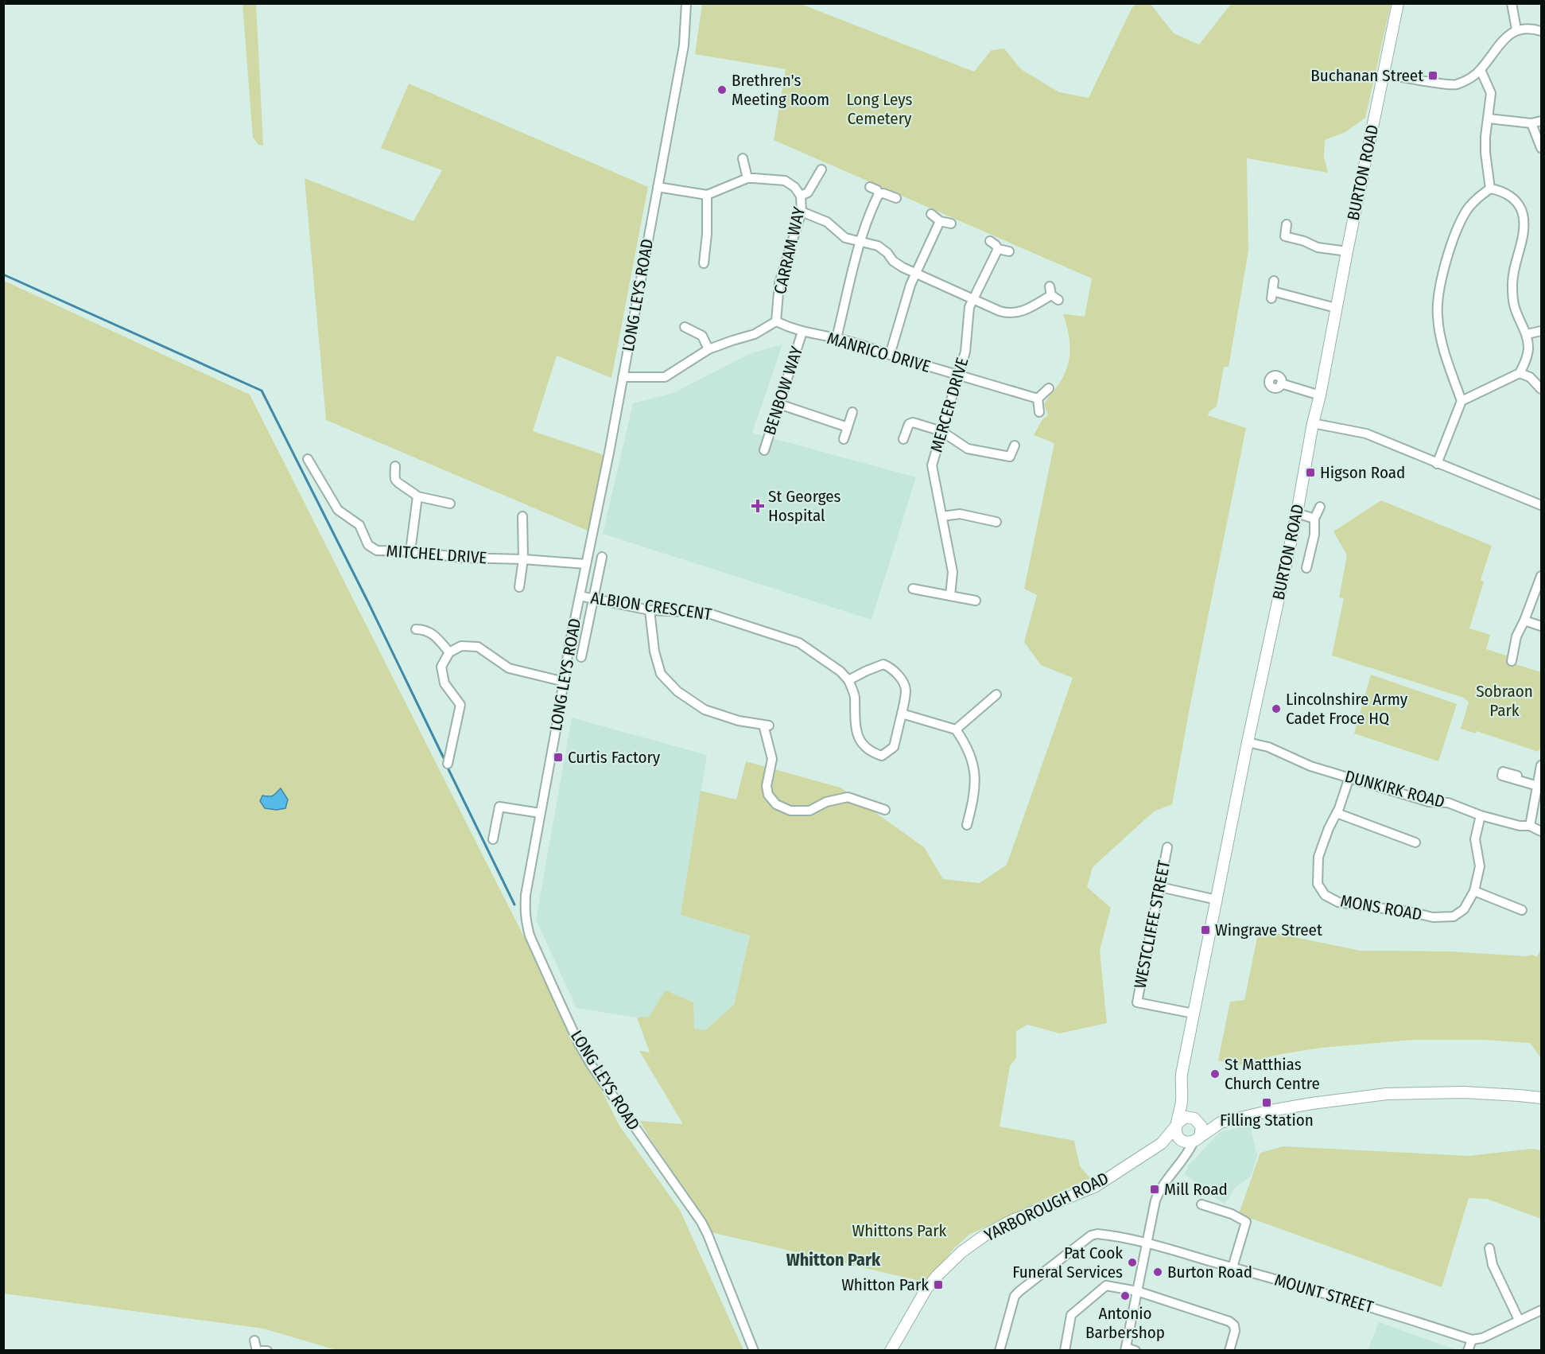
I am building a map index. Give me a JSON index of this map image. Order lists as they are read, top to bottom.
{
  "streets": {
    "main road": ["BURTON ROAD", "YARBOROUGH ROAD"],
    "street": [
      "CARRAM WAY",
      "LONG LEYS ROAD",
      "MANRICO DRIVE",
      "BENBOW WAY",
      "MERCER DRIVE",
      "MITCHEL DRIVE",
      "ALBION CRESCENT",
      "DUNKIRK ROAD",
      "MONS ROAD",
      "WESTCLIFFE STREET",
      "MOUNT STREET"
    ]
  },
  "crossings": [
    ["BURTON ROAD", "DUNKIRK ROAD"],
    ["BURTON ROAD", "WESTCLIFFE STREET"],
    ["CARRAM WAY", "MANRICO DRIVE"],
    ["LONG LEYS ROAD", "MITCHEL DRIVE"],
    ["LONG LEYS ROAD", "ALBION CRESCENT"],
    ["MANRICO DRIVE", "BENBOW WAY"],
    ["MANRICO DRIVE", "MERCER DRIVE"],
    ["DUNKIRK ROAD", "MONS ROAD"]
  ],
  "districts": ["Whitton Park"],
  "parks": ["Long Leys Cemetery", "Sobraon Park", "Whittons Park"],
  "places": {
    "transit": [
      "Buchanan Street",
      "Higson Road",
      "Curtis Factory",
      "Wingrave Street",
      "Filling Station",
      "Mill Road",
      "Whitton Park"
    ],
    "other": [
      "Brethren's Meeting Room",
      "Lincolnshire Army Cadet Froce HQ",
      "St Matthias Church Centre",
      "Pat Cook Funeral Services",
      "Burton Road",
      "Antonio Barbershop"
    ],
    "health": ["St Georges Hospital"]
  }
}
